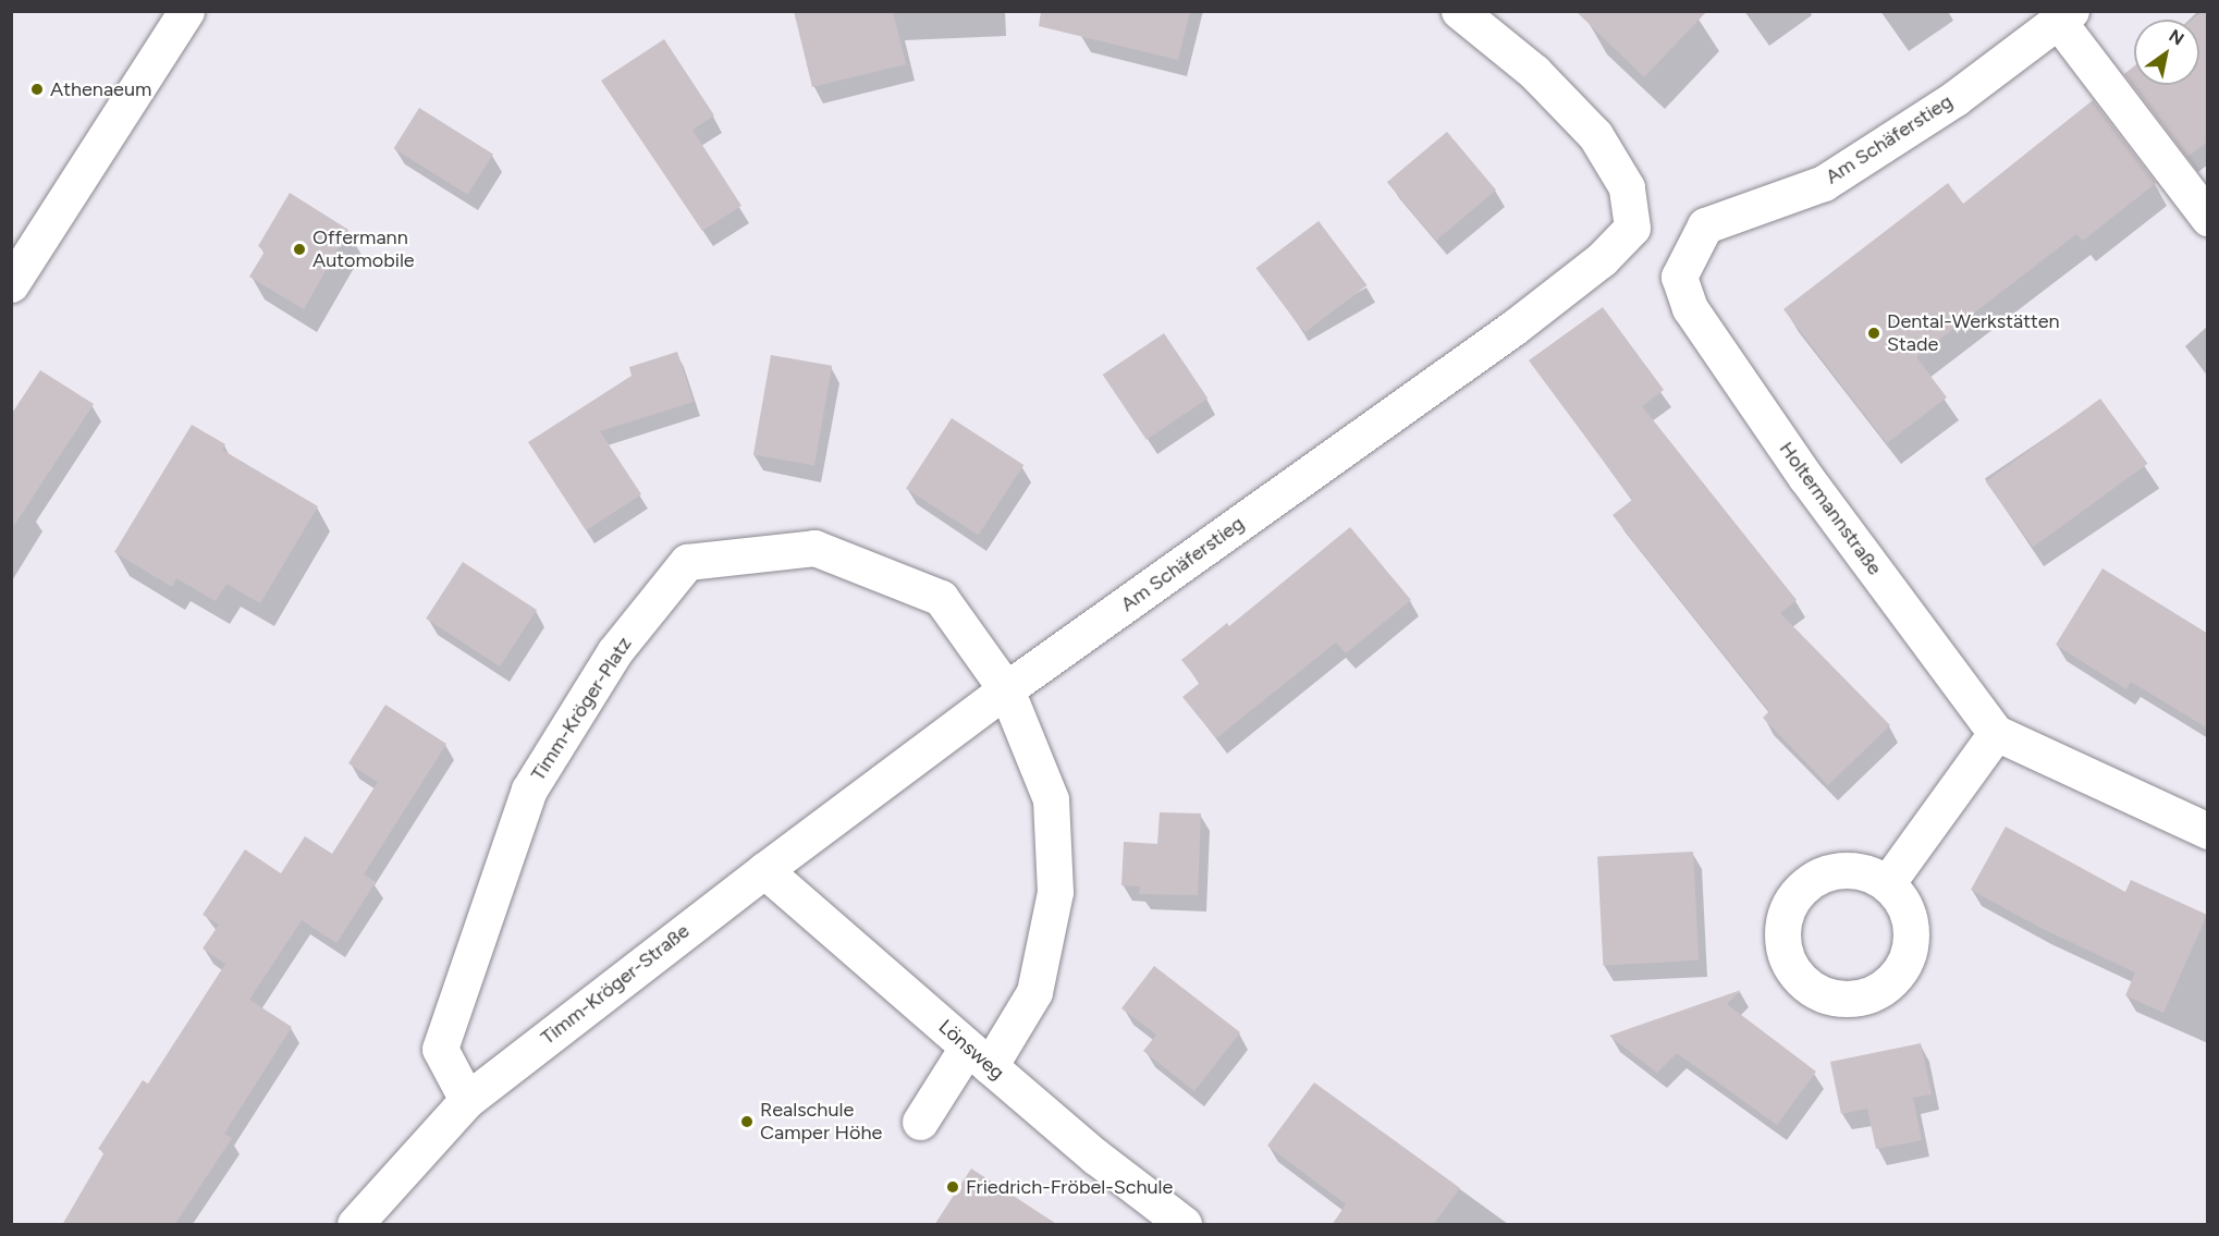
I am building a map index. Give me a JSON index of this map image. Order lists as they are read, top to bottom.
{
  "streets": {
    "street": [
      "Am Schäferstieg",
      "Holtermannstraße",
      "Timm-Kröger-Platz",
      "Timm-Kröger-Straße",
      "Lönsweg"
    ]
  },
  "crossings": [
    ["Am Schäferstieg", "Holtermannstraße"],
    ["Am Schäferstieg", "Timm-Kröger-Platz"],
    ["Am Schäferstieg", "Timm-Kröger-Straße"],
    ["Am Schäferstieg", "Lönsweg"],
    ["Timm-Kröger-Platz", "Timm-Kröger-Straße"],
    ["Timm-Kröger-Platz", "Lönsweg"],
    ["Timm-Kröger-Straße", "Lönsweg"]
  ],
  "places": [
    "Athenaeum",
    "Offermann Automobile",
    "Dental-Werkstätten Stade",
    "Realschule Camper Höhe",
    "Friedrich-Fröbel-Schule"
  ],
  "north": "top right"
}
